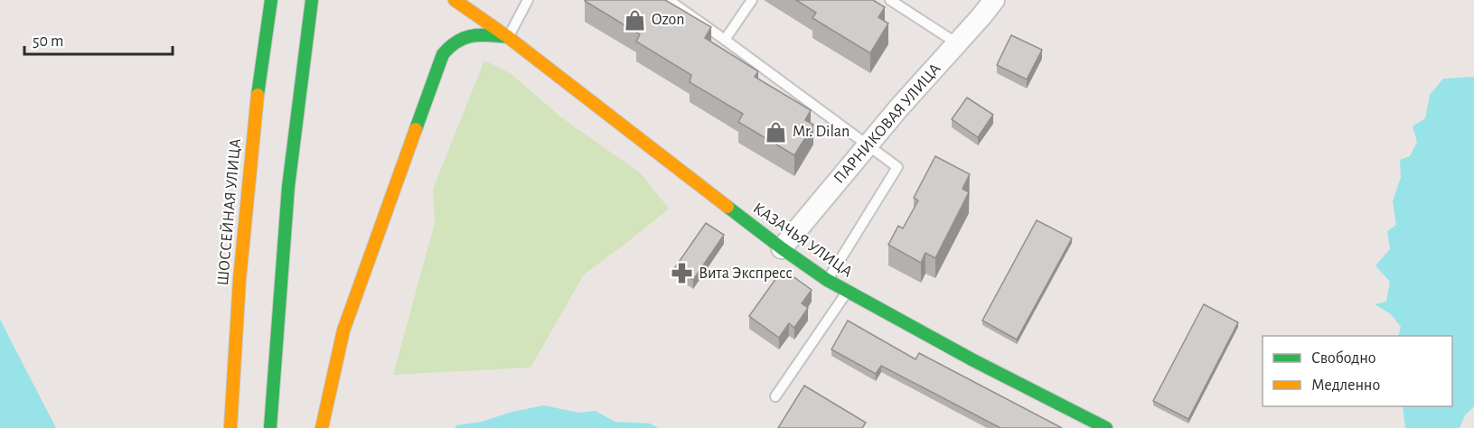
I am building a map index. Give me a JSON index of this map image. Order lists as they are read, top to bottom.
{
  "streets": {
    "main road": ["ШОССЕЙНАЯ УЛИЦА", "КАЗАЧЬЯ УЛИЦА"],
    "street": ["ПАРНИКОВАЯ УЛИЦА"]
  },
  "crossings": [
    ["ПАРНИКОВАЯ УЛИЦА", "КАЗАЧЬЯ УЛИЦА"]
  ],
  "places": {
    "shop": ["Ozon", "Mr. Dilan"],
    "pharmacy": ["Вита Экспресс"]
  },
  "legend": ["Свободно", "Медленно"],
  "scale_bar": "50 m"
}
